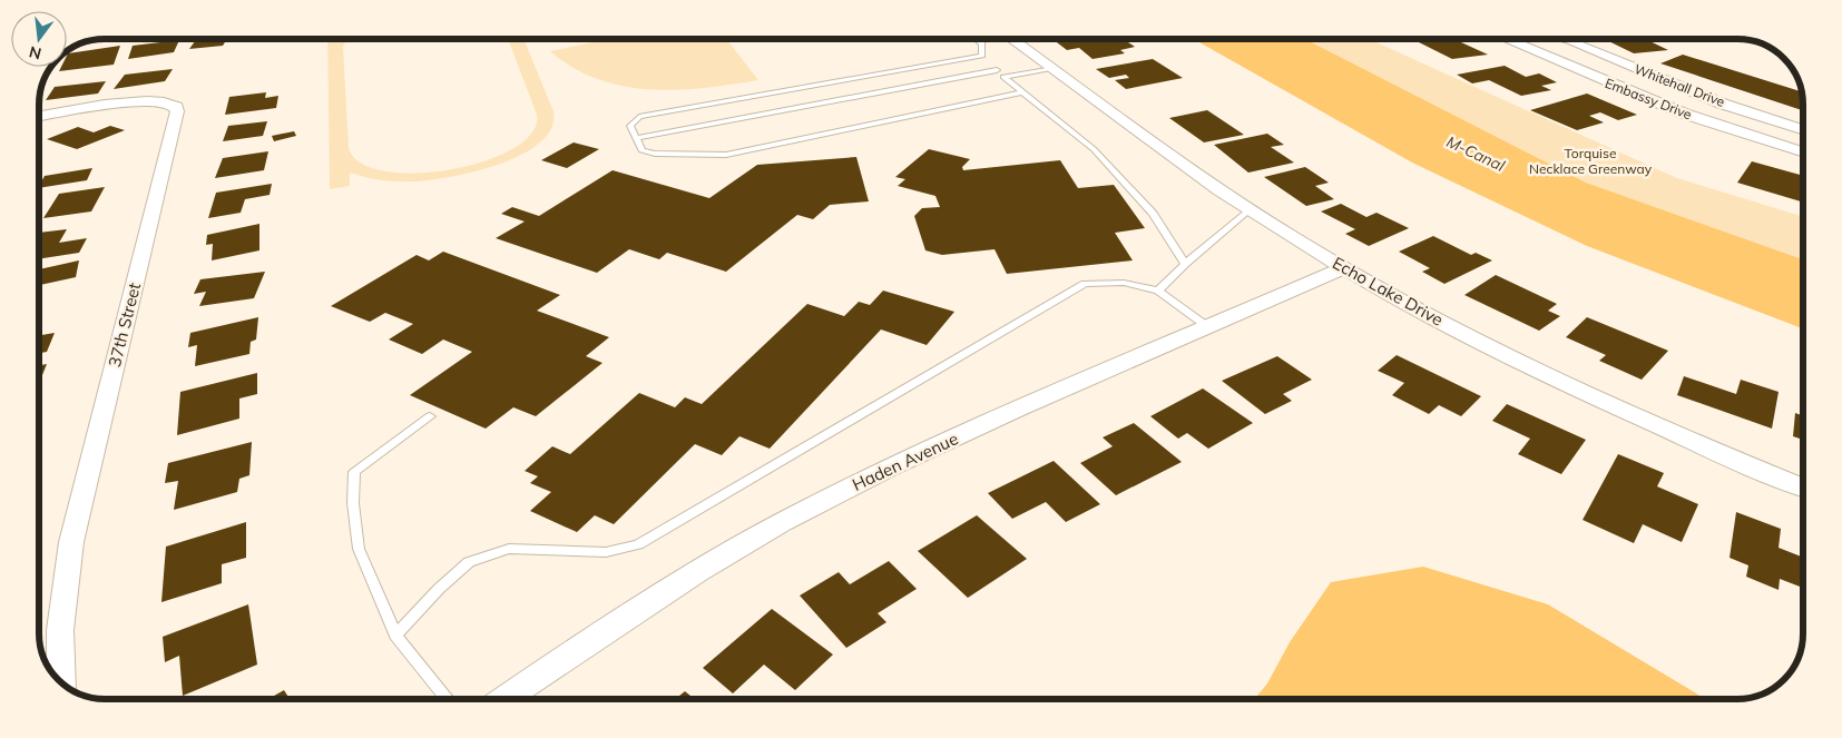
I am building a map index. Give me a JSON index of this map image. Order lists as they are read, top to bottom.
{
  "streets": {
    "street": [
      "Whitehall Drive",
      "Embassy Drive",
      "Echo Lake Drive",
      "37th Street",
      "Haden Avenue"
    ]
  },
  "crossings": [
    ["Echo Lake Drive", "Haden Avenue"]
  ],
  "water": ["M-Canal"],
  "parks": ["Torquise Necklace Greenway"],
  "north": "bottom"
}
